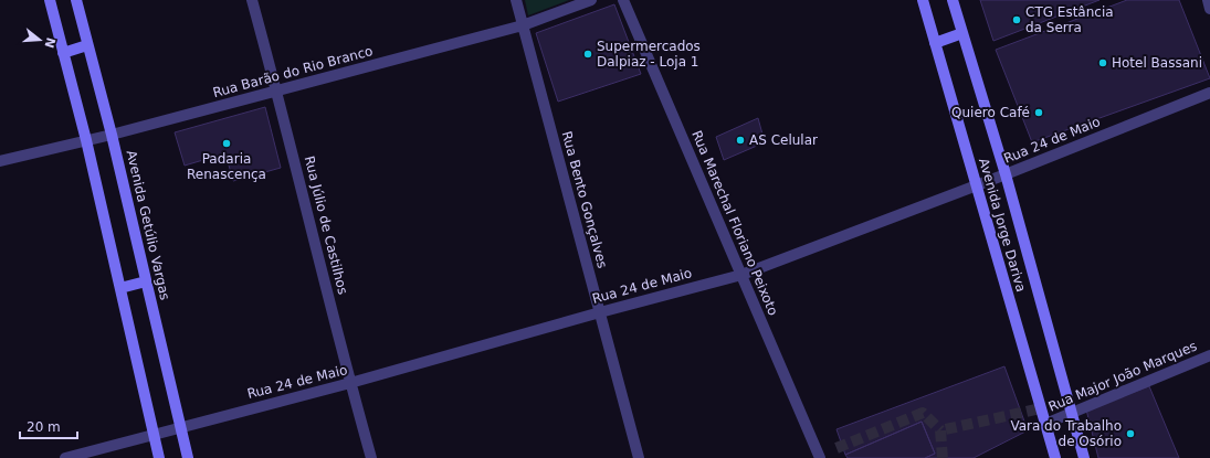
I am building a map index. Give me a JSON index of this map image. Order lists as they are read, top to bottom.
{
  "streets": {
    "main road": ["Avenida Getúlio Vargas", "Avenida Jorge Dariva"],
    "street": [
      "Rua Barão do Rio Branco",
      "Rua 24 de Maio",
      "Rua Bento Gonçalves",
      "Rua Marechal Floriano Peixoto",
      "Rua Júlio de Castilhos",
      "Rua Major João Marques"
    ]
  },
  "crossings": [
    ["Rua Barão do Rio Branco", "Rua Bento Gonçalves"],
    ["Rua Barão do Rio Branco", "Avenida Getúlio Vargas"],
    ["Rua Barão do Rio Branco", "Rua Júlio de Castilhos"],
    ["Rua 24 de Maio", "Rua Bento Gonçalves"],
    ["Rua 24 de Maio", "Rua Marechal Floriano Peixoto"],
    ["Rua 24 de Maio", "Avenida Getúlio Vargas"],
    ["Rua 24 de Maio", "Rua Júlio de Castilhos"],
    ["Rua 24 de Maio", "Avenida Jorge Dariva"],
    ["Avenida Jorge Dariva", "Rua Major João Marques"]
  ],
  "places": [
    "CTG Estância da Serra",
    "Supermercados Dalpiaz - Loja 1",
    "Hotel Bassani",
    "Quiero Café",
    "AS Celular",
    "Padaria Renascença",
    "Vara do Trabalho de Osório"
  ],
  "scale_bar": "20 m",
  "north": "right"
}
